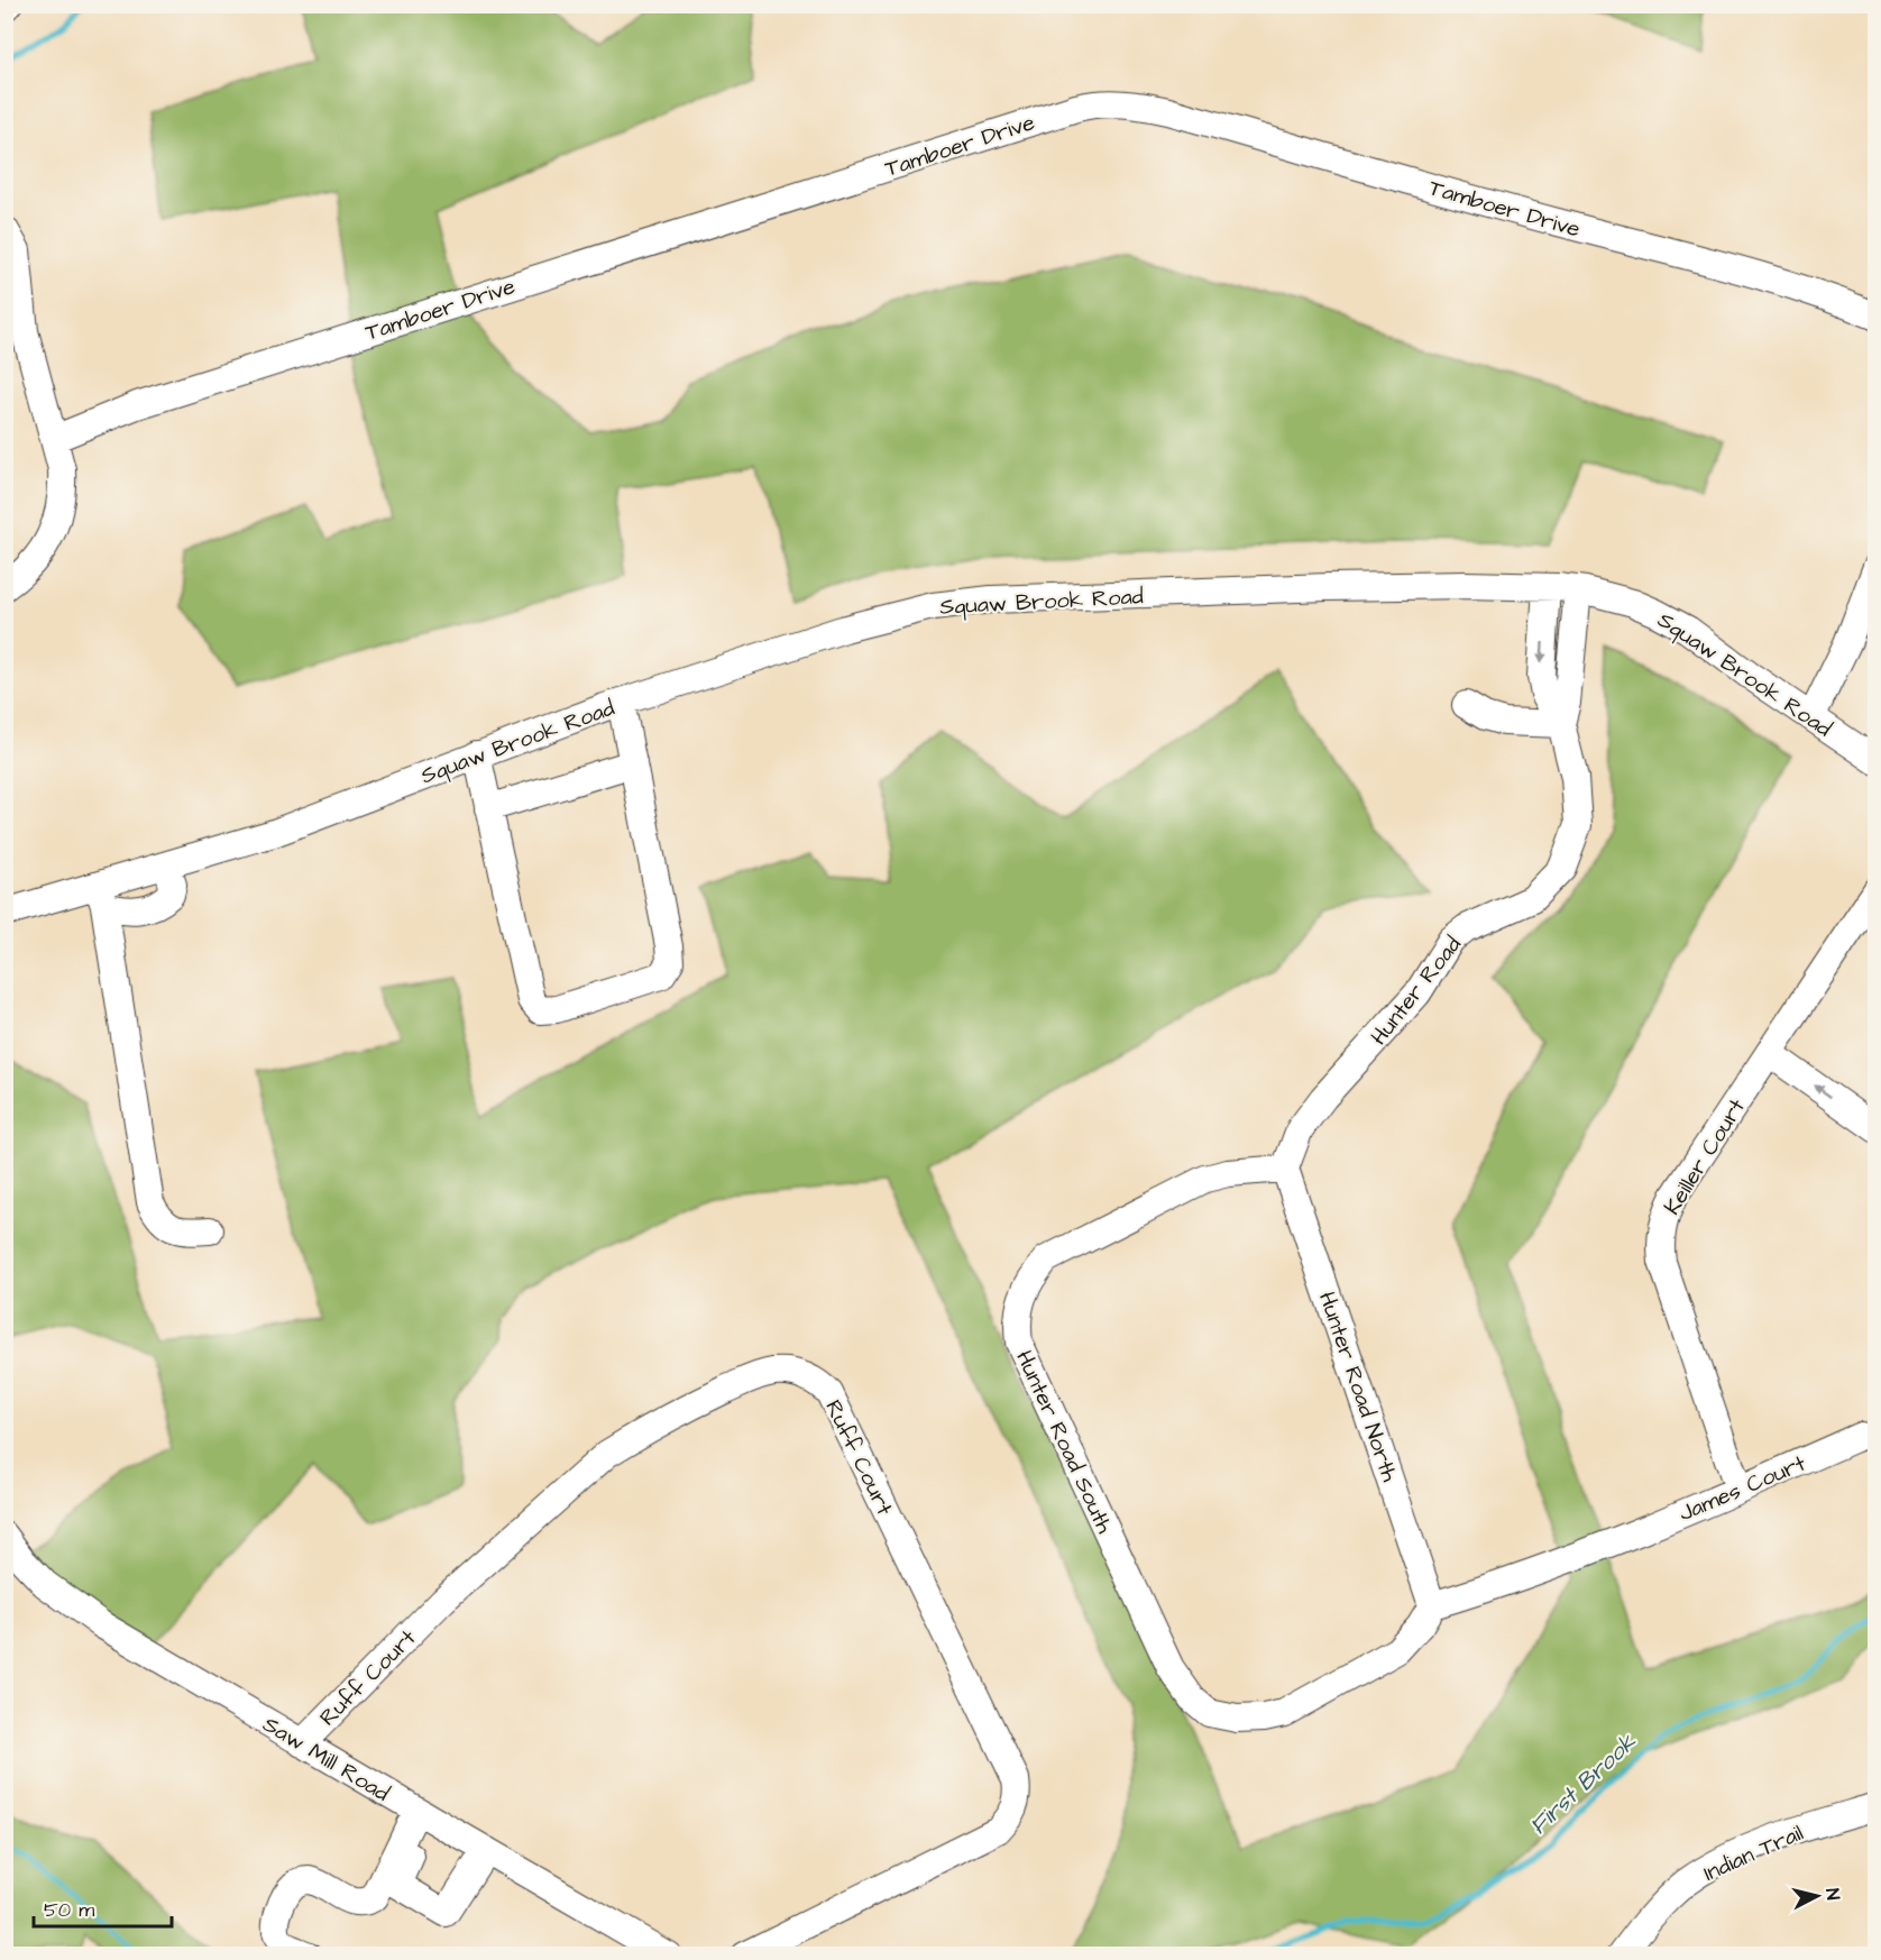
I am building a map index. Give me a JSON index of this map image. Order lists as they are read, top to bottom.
{
  "streets": {
    "street": [
      "Tamboer Drive",
      "Squaw Brook Road",
      "Hunter Road",
      "Keiller Court",
      "Hunter Road North",
      "Hunter Road South",
      "Ruff Court",
      "James Court",
      "Saw Mill Road",
      "Indian Trail"
    ]
  },
  "crossings": [
    ["Squaw Brook Road", "Hunter Road"],
    ["Hunter Road", "Hunter Road North"],
    ["Hunter Road", "Hunter Road South"],
    ["Keiller Court", "James Court"],
    ["Hunter Road North", "Hunter Road South"],
    ["Hunter Road North", "James Court"],
    ["Hunter Road South", "James Court"],
    ["Ruff Court", "Saw Mill Road"]
  ],
  "water": ["First Brook"],
  "scale_bar": "50 m",
  "north": "right"
}
